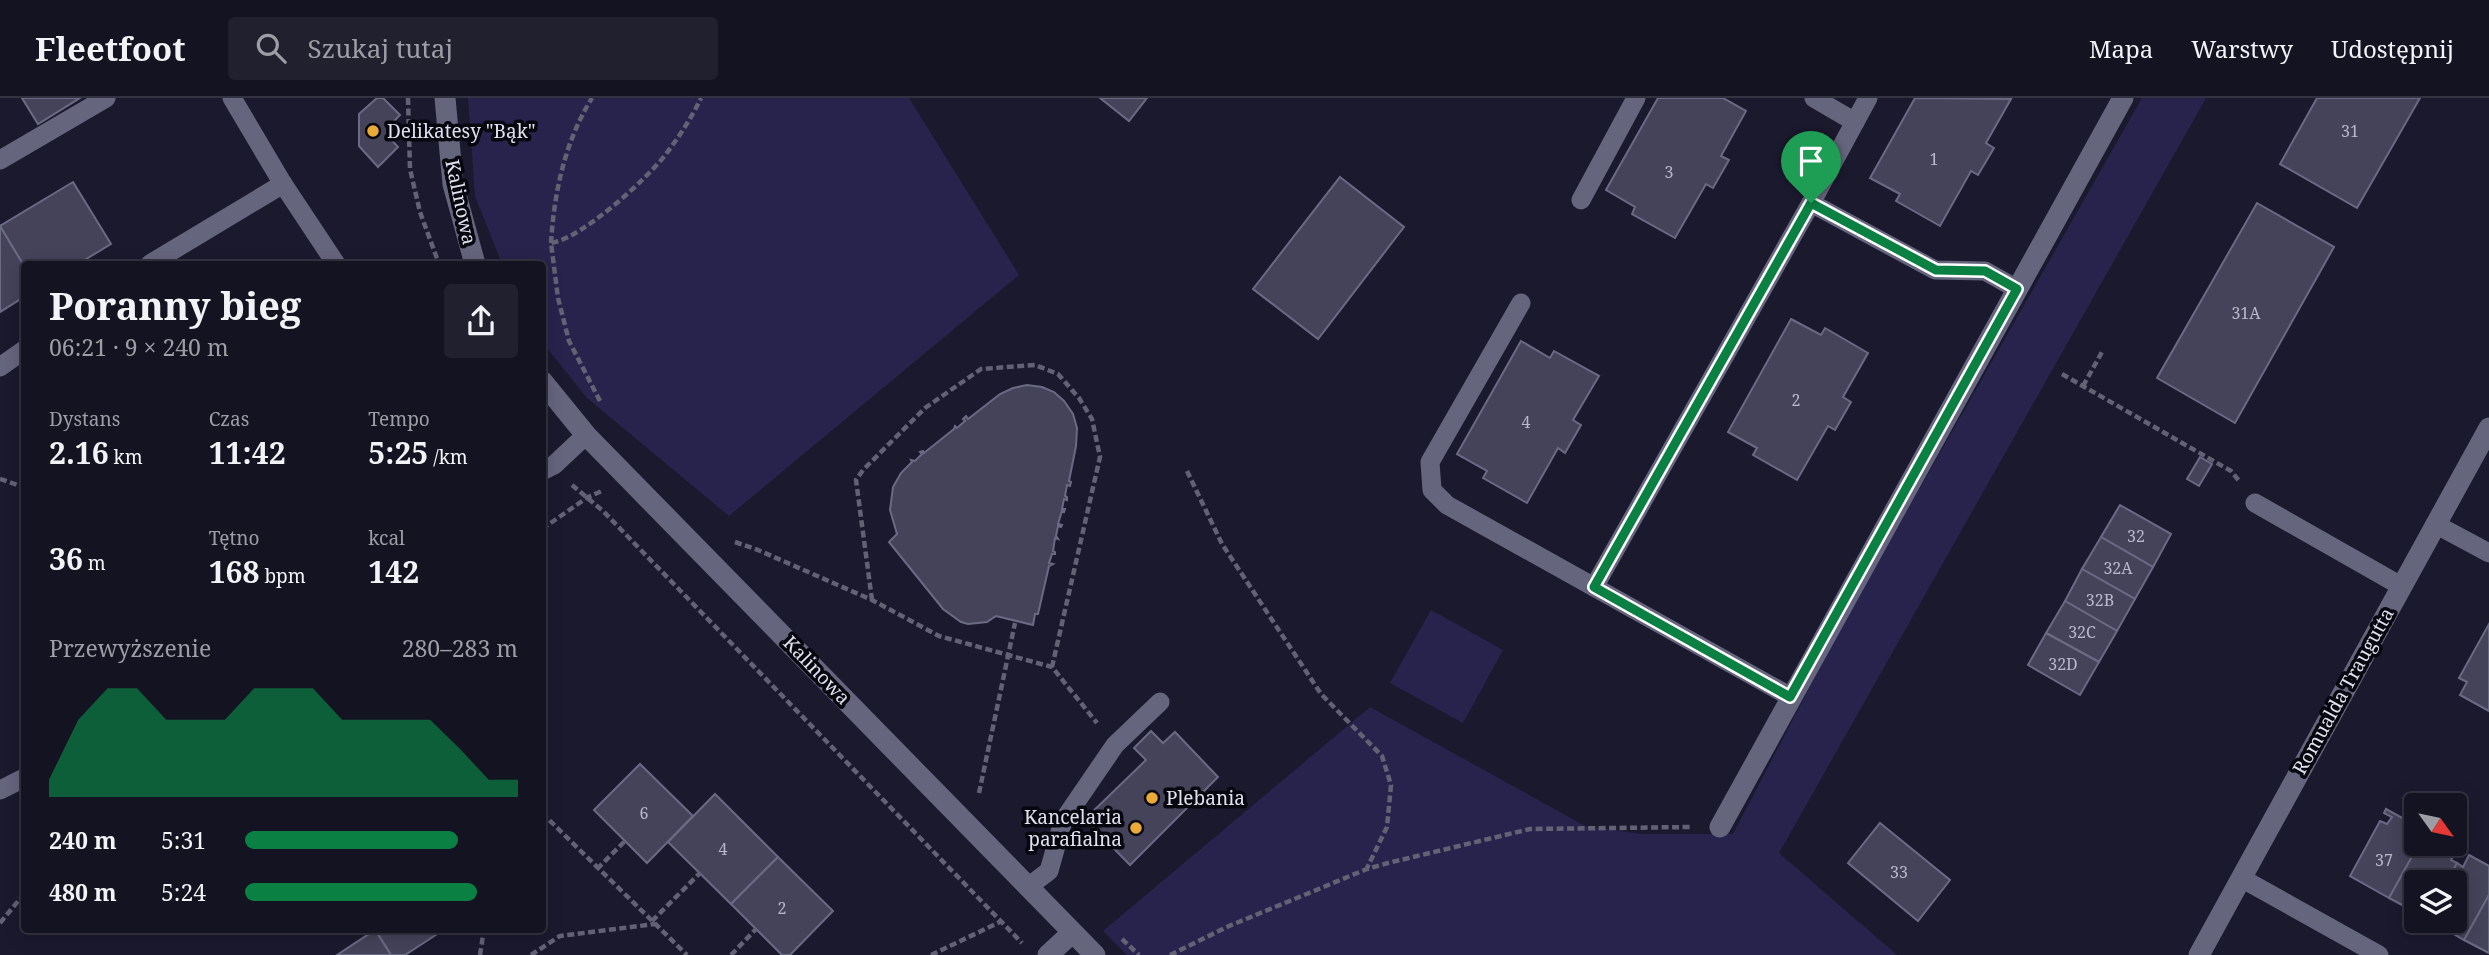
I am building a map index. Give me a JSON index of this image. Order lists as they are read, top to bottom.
{
  "streets": {
    "street": ["Kalinowa", "Romualda Traugutta"]
  },
  "places": ["Delikatesy \"Bąk\"", "Plebania", "Kancelaria parafialna"],
  "house_numbers": [
    "31",
    "1",
    "3",
    "31A",
    "2",
    "4",
    "32",
    "32A",
    "32B",
    "32C",
    "32D",
    "6",
    "4",
    "37",
    "33",
    "2"
  ],
  "north": "bottom right",
  "page": {
    "header": "Fleetfoot",
    "search": "Szukaj tutaj",
    "nav": ["Mapa", "Warstwy", "Udostępnij"],
    "heading": ["Poranny bieg", "06:21 · 9 × 240 m"],
    "stats": [
      ["Dystans", "2.16 km"],
      ["Czas", "11:42"],
      ["Tempo", "5:25 /km"],
      ["36 m"],
      ["Tętno", "168 bpm"],
      ["kcal", "142"]
    ],
    "chart": ["Przewyższenie", "280–283 m"],
    "list": [
      {
        "name": "240 m",
        "note": "5:31"
      },
      {
        "name": "480 m",
        "note": "5:24"
      }
    ]
  }
}
